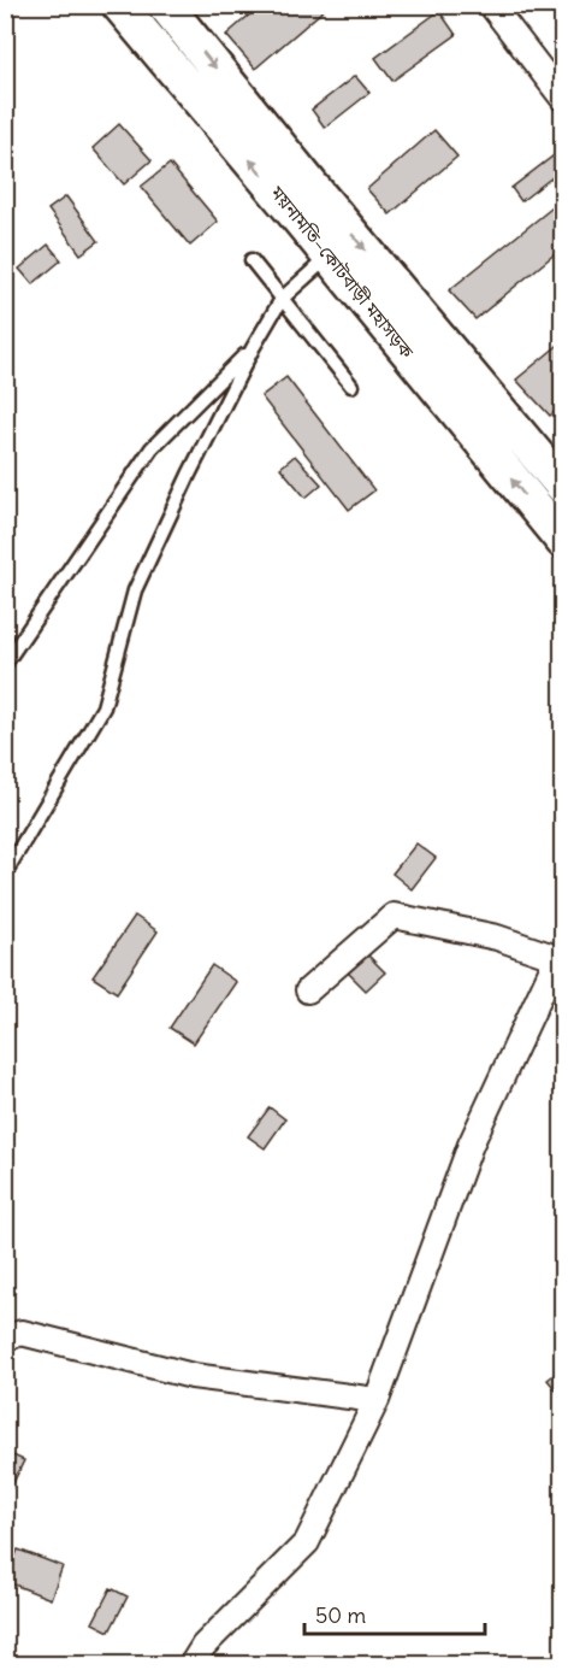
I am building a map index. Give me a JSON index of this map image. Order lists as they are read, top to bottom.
{
  "streets": {
    "main road": ["ময়নামতি–কোটবাড়ী মহাসড়ক"]
  },
  "scale_bar": "50 m"
}
